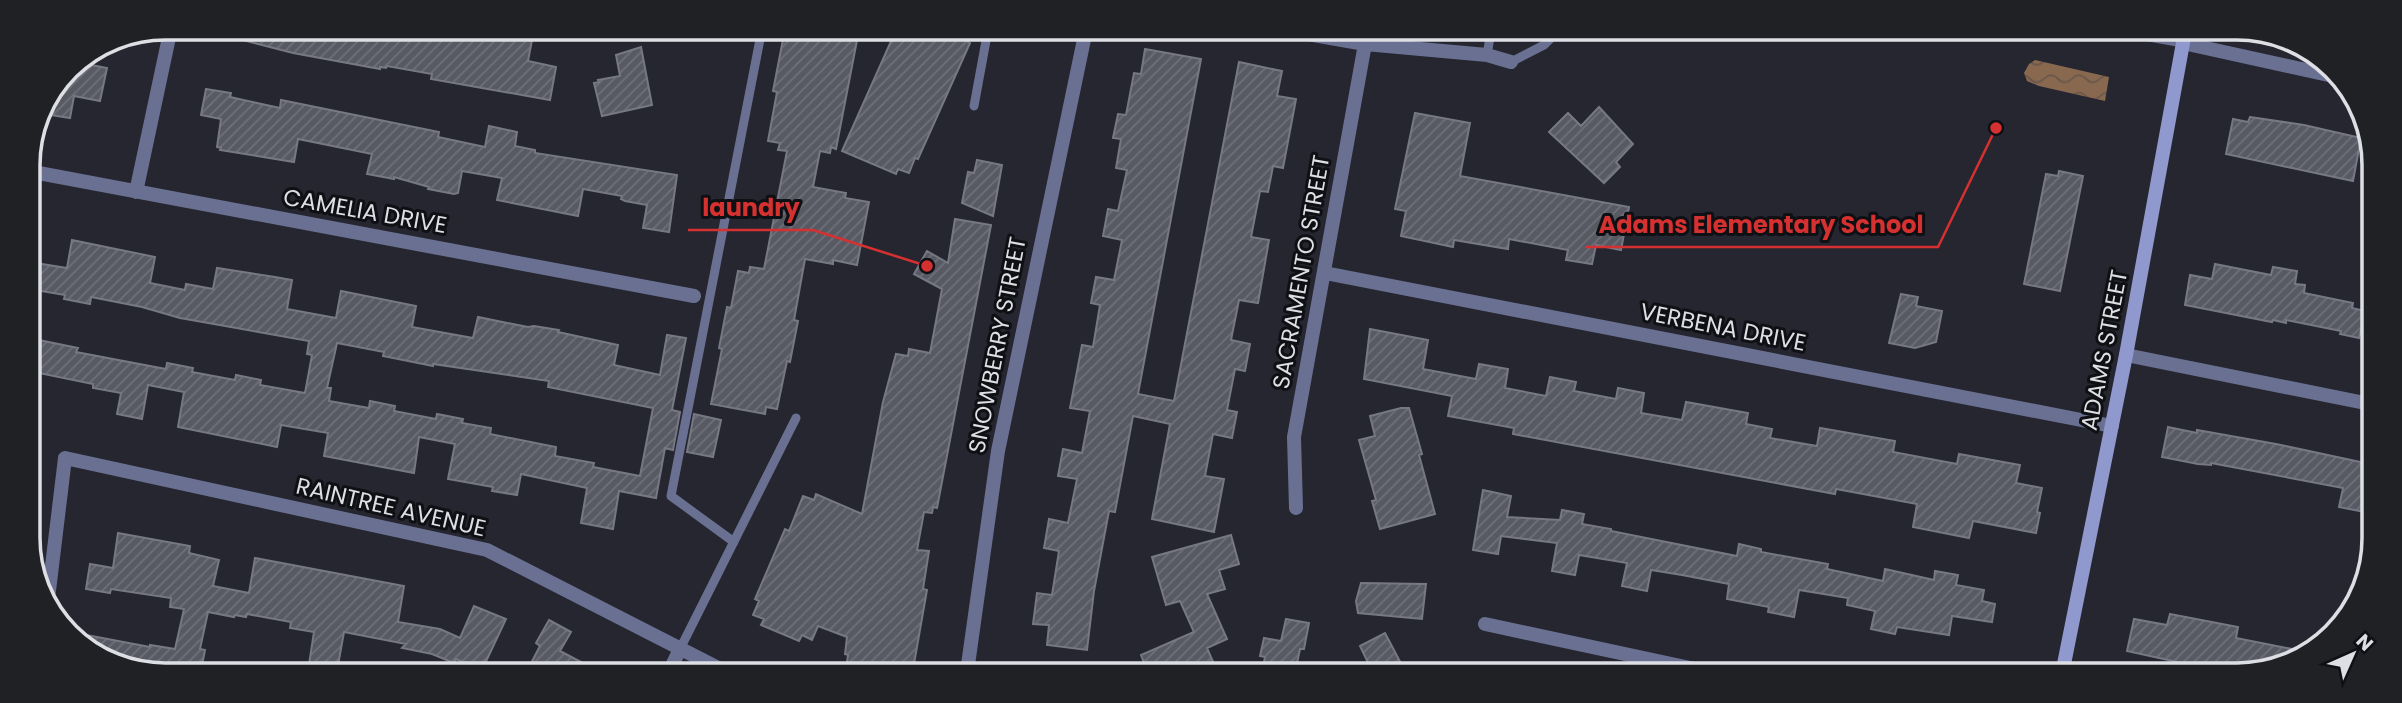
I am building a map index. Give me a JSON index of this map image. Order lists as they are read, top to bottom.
{
  "streets": {
    "main road": ["ADAMS STREET"],
    "street": [
      "CAMELIA DRIVE",
      "SACRAMENTO STREET",
      "VERBENA DRIVE",
      "SNOWBERRY STREET",
      "RAINTREE AVENUE"
    ]
  },
  "crossings": [
    ["SACRAMENTO STREET", "VERBENA DRIVE"],
    ["VERBENA DRIVE", "ADAMS STREET"]
  ],
  "places": ["Adams Elementary School", "laundry"],
  "north": "top right"
}
